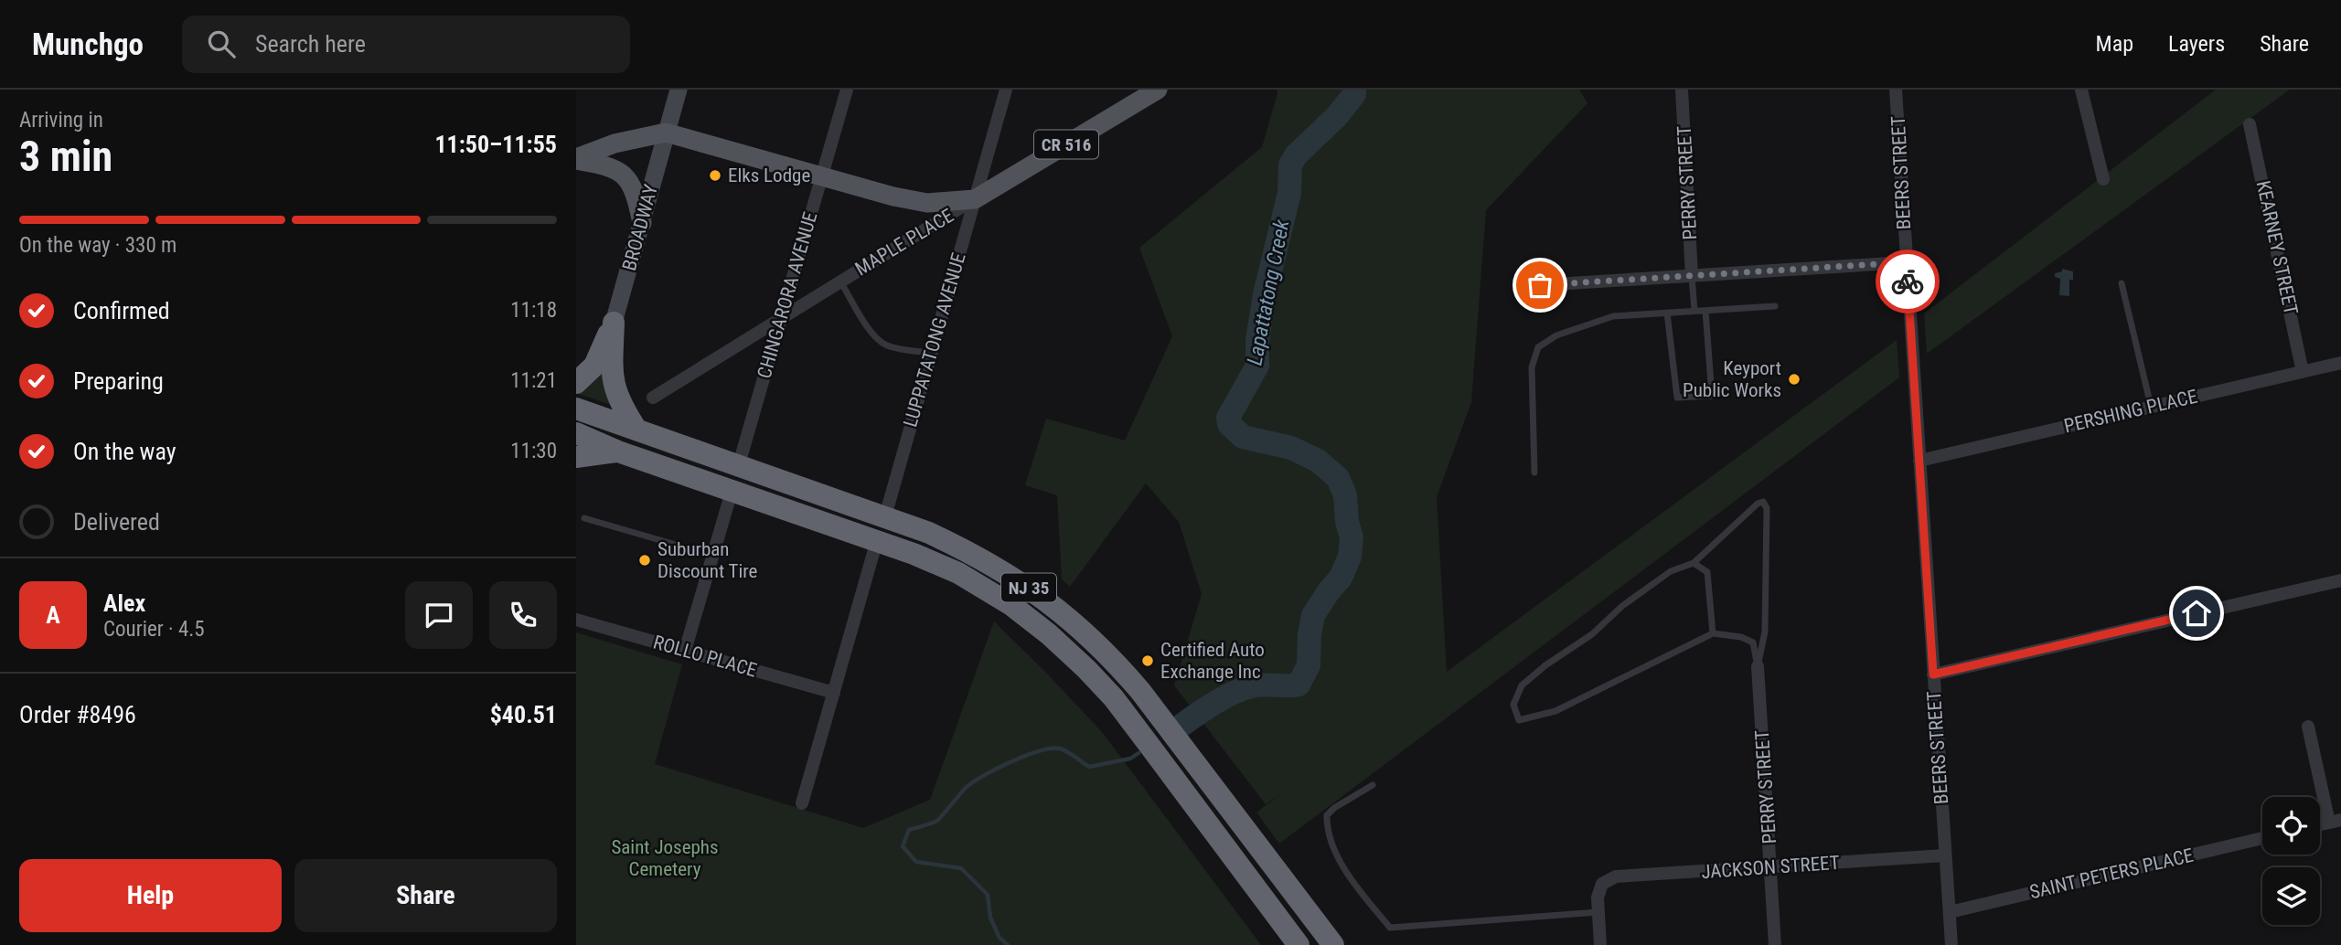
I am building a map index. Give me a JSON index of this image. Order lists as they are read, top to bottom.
{
  "streets": {
    "highway": ["NJ 35"],
    "main road": ["CR 516", "BROADWAY", "MAPLE PLACE"],
    "street": [
      "BEERS STREET",
      "PERRY STREET",
      "KEARNEY STREET",
      "CHINGARORA AVENUE",
      "LUPPATATONG AVENUE",
      "PERSHING PLACE",
      "ROLLO PLACE",
      "JACKSON STREET",
      "SAINT PETERS PLACE"
    ]
  },
  "crossings": [
    ["CR 516", "BROADWAY"],
    ["CR 516", "MAPLE PLACE"],
    ["CR 516", "CHINGARORA AVENUE"],
    ["CR 516", "LUPPATATONG AVENUE"],
    ["BEERS STREET", "PERSHING PLACE"],
    ["BEERS STREET", "JACKSON STREET"],
    ["BEERS STREET", "SAINT PETERS PLACE"],
    ["PERRY STREET", "JACKSON STREET"],
    ["MAPLE PLACE", "CHINGARORA AVENUE"],
    ["MAPLE PLACE", "LUPPATATONG AVENUE"],
    ["KEARNEY STREET", "PERSHING PLACE"],
    ["CHINGARORA AVENUE", "NJ 35"],
    ["LUPPATATONG AVENUE", "NJ 35"]
  ],
  "water": ["Lapattatong Creek"],
  "parks": ["Saint Josephs Cemetery"],
  "places": [
    "Elks Lodge",
    "Keyport Public Works",
    "Suburban Discount Tire",
    "Certified Auto Exchange Inc"
  ],
  "page": {
    "header": "Munchgo",
    "search": "Search here",
    "nav": ["Map", "Layers", "Share"],
    "heading": ["3 min", "Arriving in", "11:50–11:55"],
    "panel": [
      "Alex",
      "Courier · 4.5",
      "Order #8496",
      "$40.51"
    ],
    "bar": "On the way · 330 m",
    "list": [
      ["Confirmed", "11:18"],
      ["Preparing", "11:21"],
      ["On the way", "11:30"],
      "Delivered"
    ],
    "round": "A",
    "buttons": ["Help", "Share"]
  }
}
